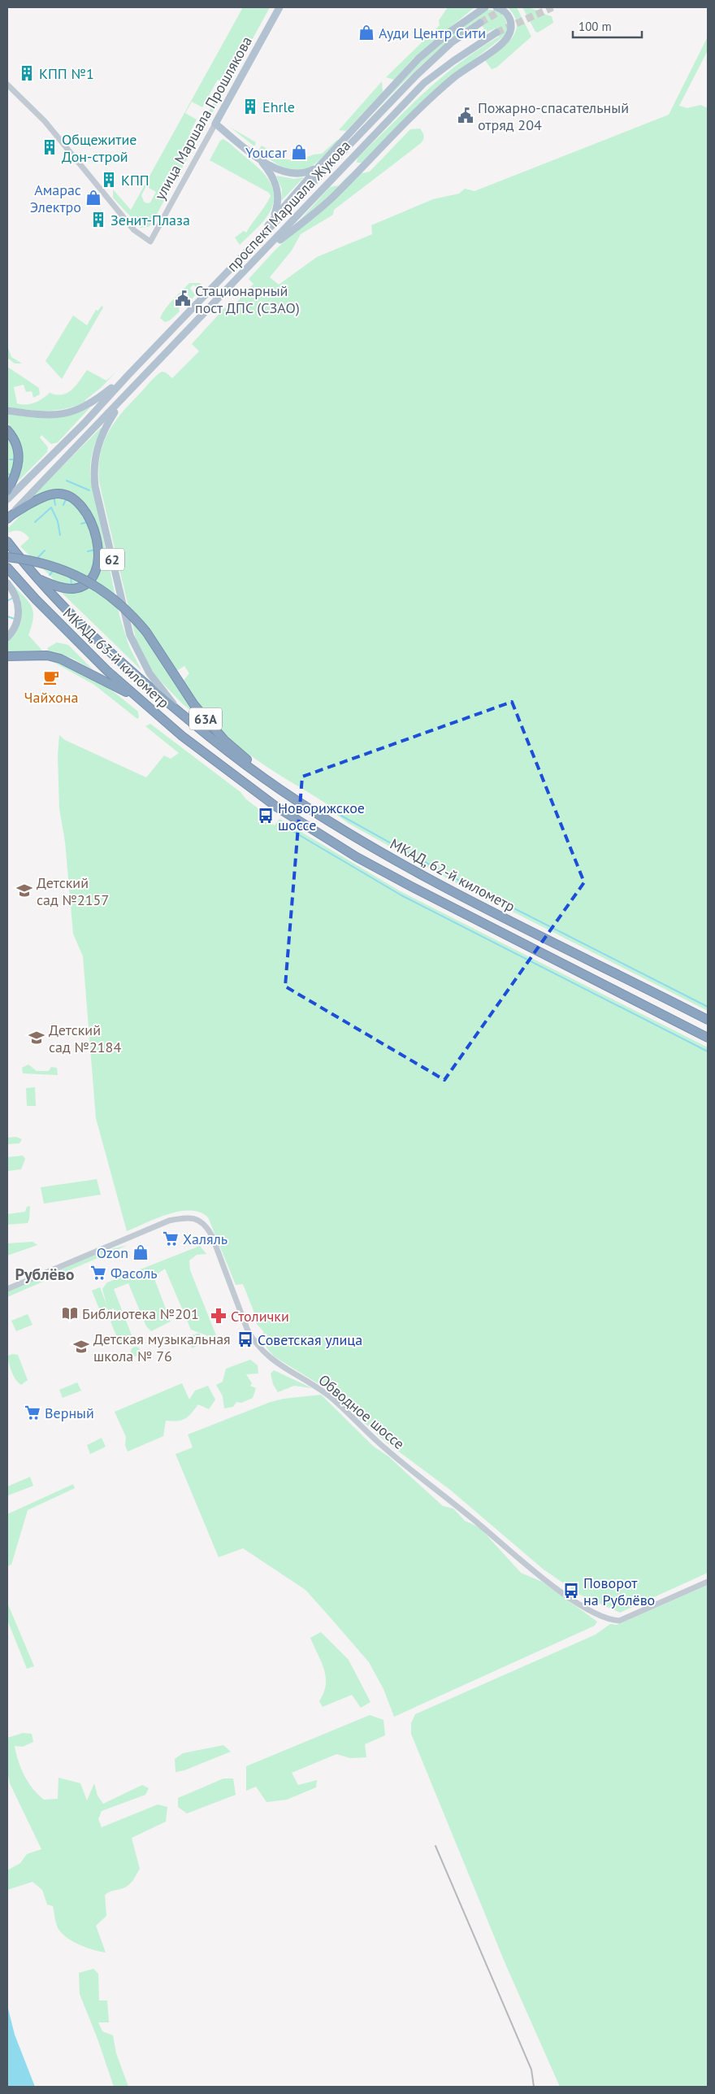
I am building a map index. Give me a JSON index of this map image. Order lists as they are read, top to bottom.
{
  "streets": {
    "highway": ["МКАД, 63-й километр", "63A", "МКАД, 62-й километр"],
    "main road": ["улица Маршала Прошлякова", "проспект Маршала Жукова", "62"],
    "street": ["Обводное шоссе"]
  },
  "crossings": [
    ["проспект Маршала Жукова", "62"],
    ["62", "МКАД, 63-й километр"],
    ["МКАД, 63-й километр", "МКАД, 62-й километр"],
    ["63A", "МКАД, 62-й километр"]
  ],
  "districts": ["Рублёво"],
  "places": {
    "shop": [
      "Ауди Центр Сити",
      "Youcar",
      "Амарас Электро",
      "Ozon"
    ],
    "building": [
      "КПП №1",
      "Ehrle",
      "Общежитие Дон-строй",
      "КПП",
      "Зенит-Плаза"
    ],
    "public building": ["Пожарно-спасательный отряд 204", "Стационарный пост ДПС (СЗАО)"],
    "cafe": ["Чайхона"],
    "bus stop": ["Новорижское шоссе", "Советская улица", "Поворот на Рублёво"],
    "school or university": ["Детский сад №2157", "Детский сад №2184", "Детская музыкальная школа № 76"],
    "supermarket": ["Халяль", "Фасоль", "Верный"],
    "library": ["Библиотека №201"],
    "pharmacy": ["Столички"]
  },
  "scale_bar": "100 m"
}
